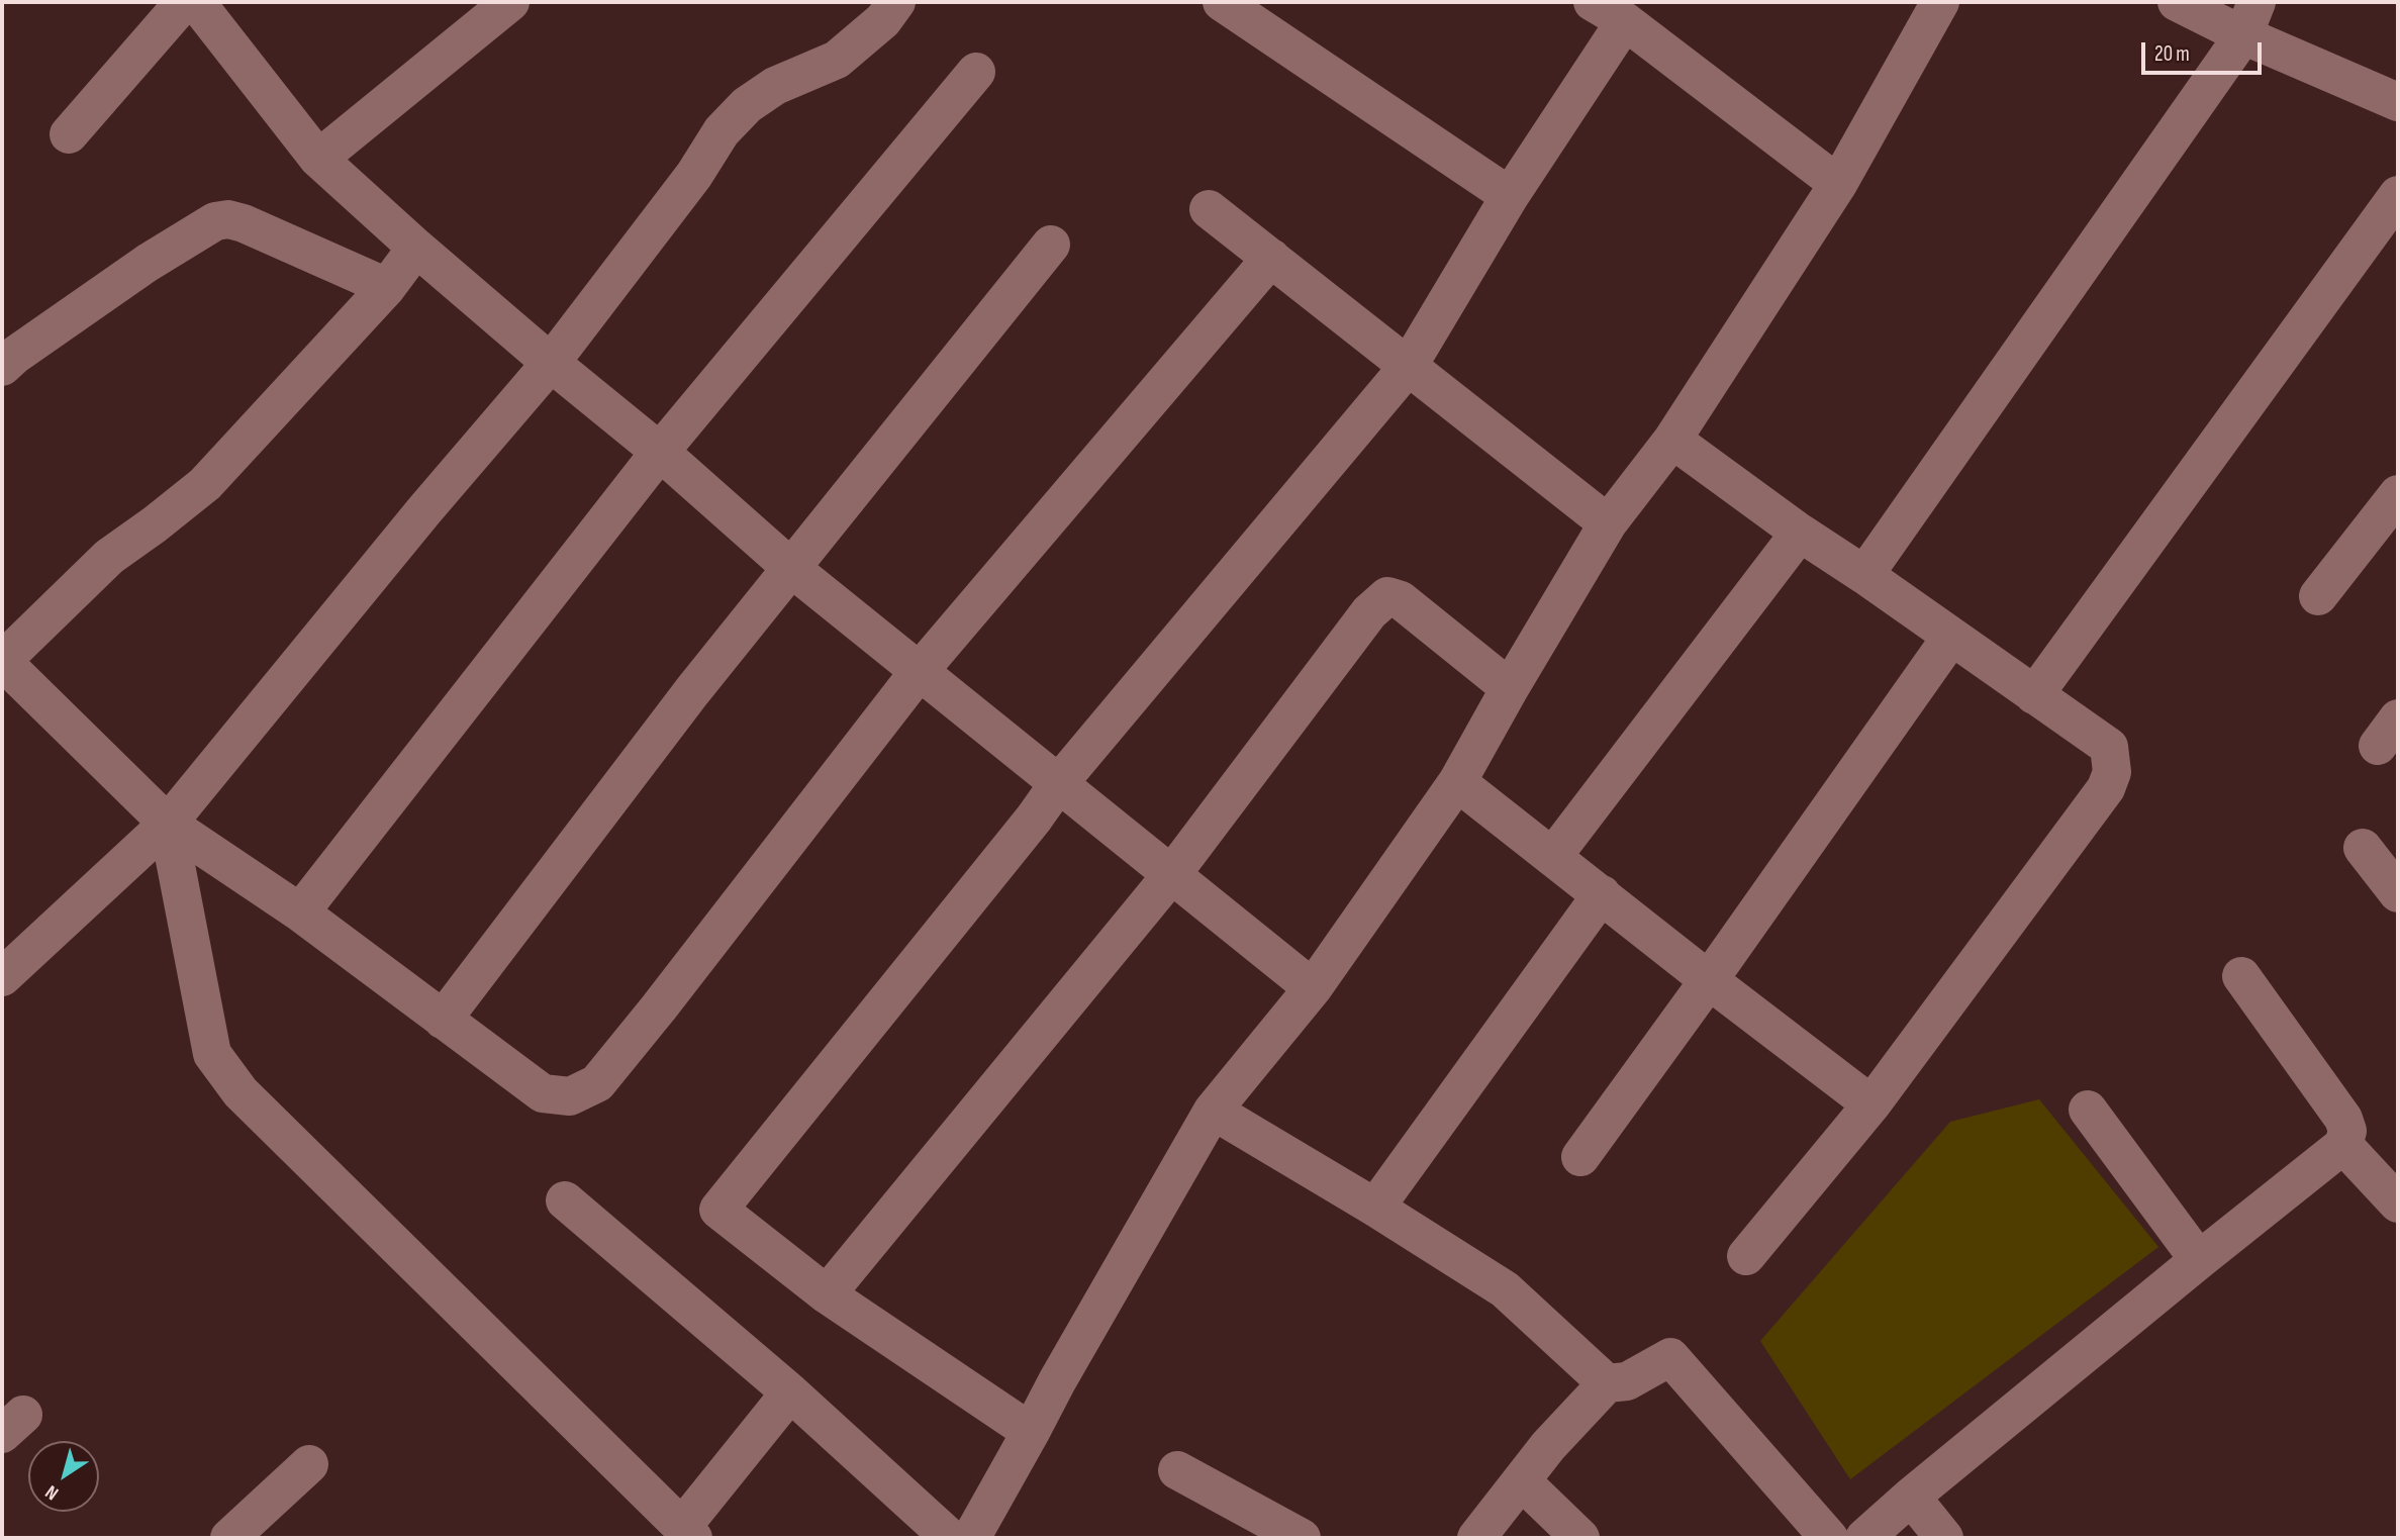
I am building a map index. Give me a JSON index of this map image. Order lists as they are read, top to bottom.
{
  "scale_bar": "20 m",
  "north": "bottom left"
}
